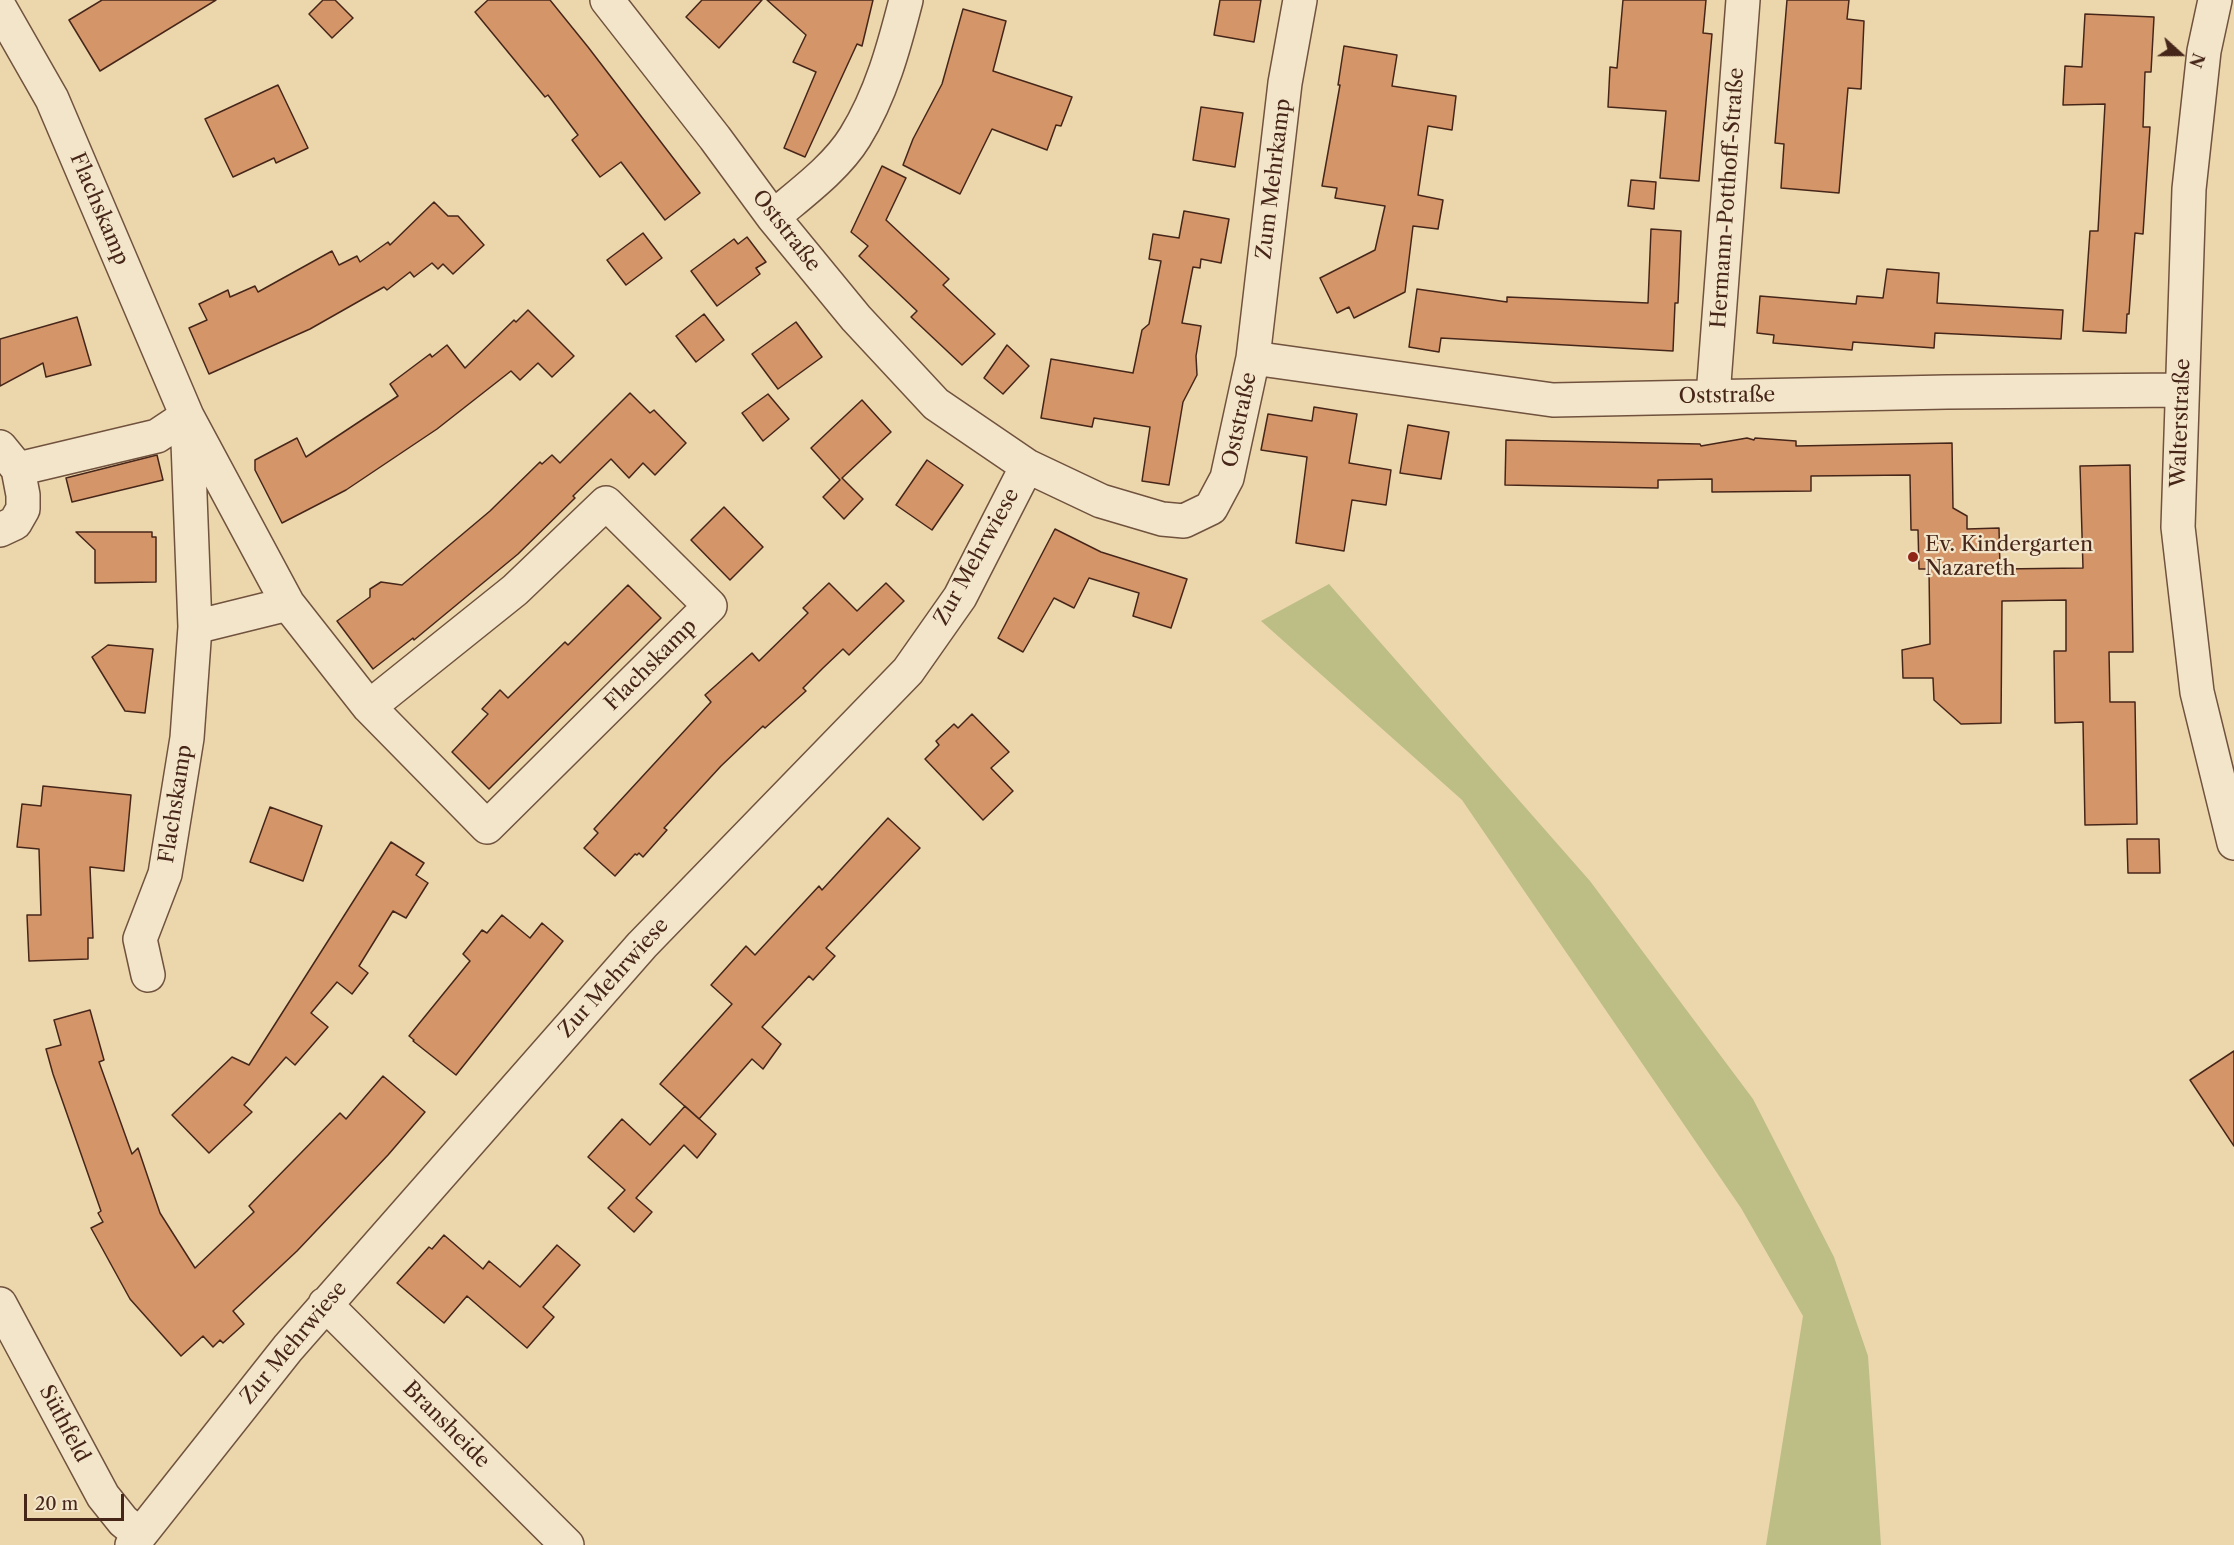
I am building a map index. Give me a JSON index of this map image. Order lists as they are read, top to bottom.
{
  "streets": {
    "street": [
      "Zum Mehrkamp",
      "Hermann-Potthoff-Straße",
      "Flachskamp",
      "Oststraße",
      "Walterstraße",
      "Zur Mehrwiese",
      "Süthfeld",
      "Bransheide"
    ]
  },
  "crossings": [
    ["Zum Mehrkamp", "Oststraße"],
    ["Hermann-Potthoff-Straße", "Oststraße"],
    ["Oststraße", "Walterstraße"],
    ["Oststraße", "Zur Mehrwiese"],
    ["Zur Mehrwiese", "Süthfeld"],
    ["Zur Mehrwiese", "Bransheide"]
  ],
  "places": ["Ev. Kindergarten Nazareth"],
  "scale_bar": "20 m",
  "north": "right"
}
